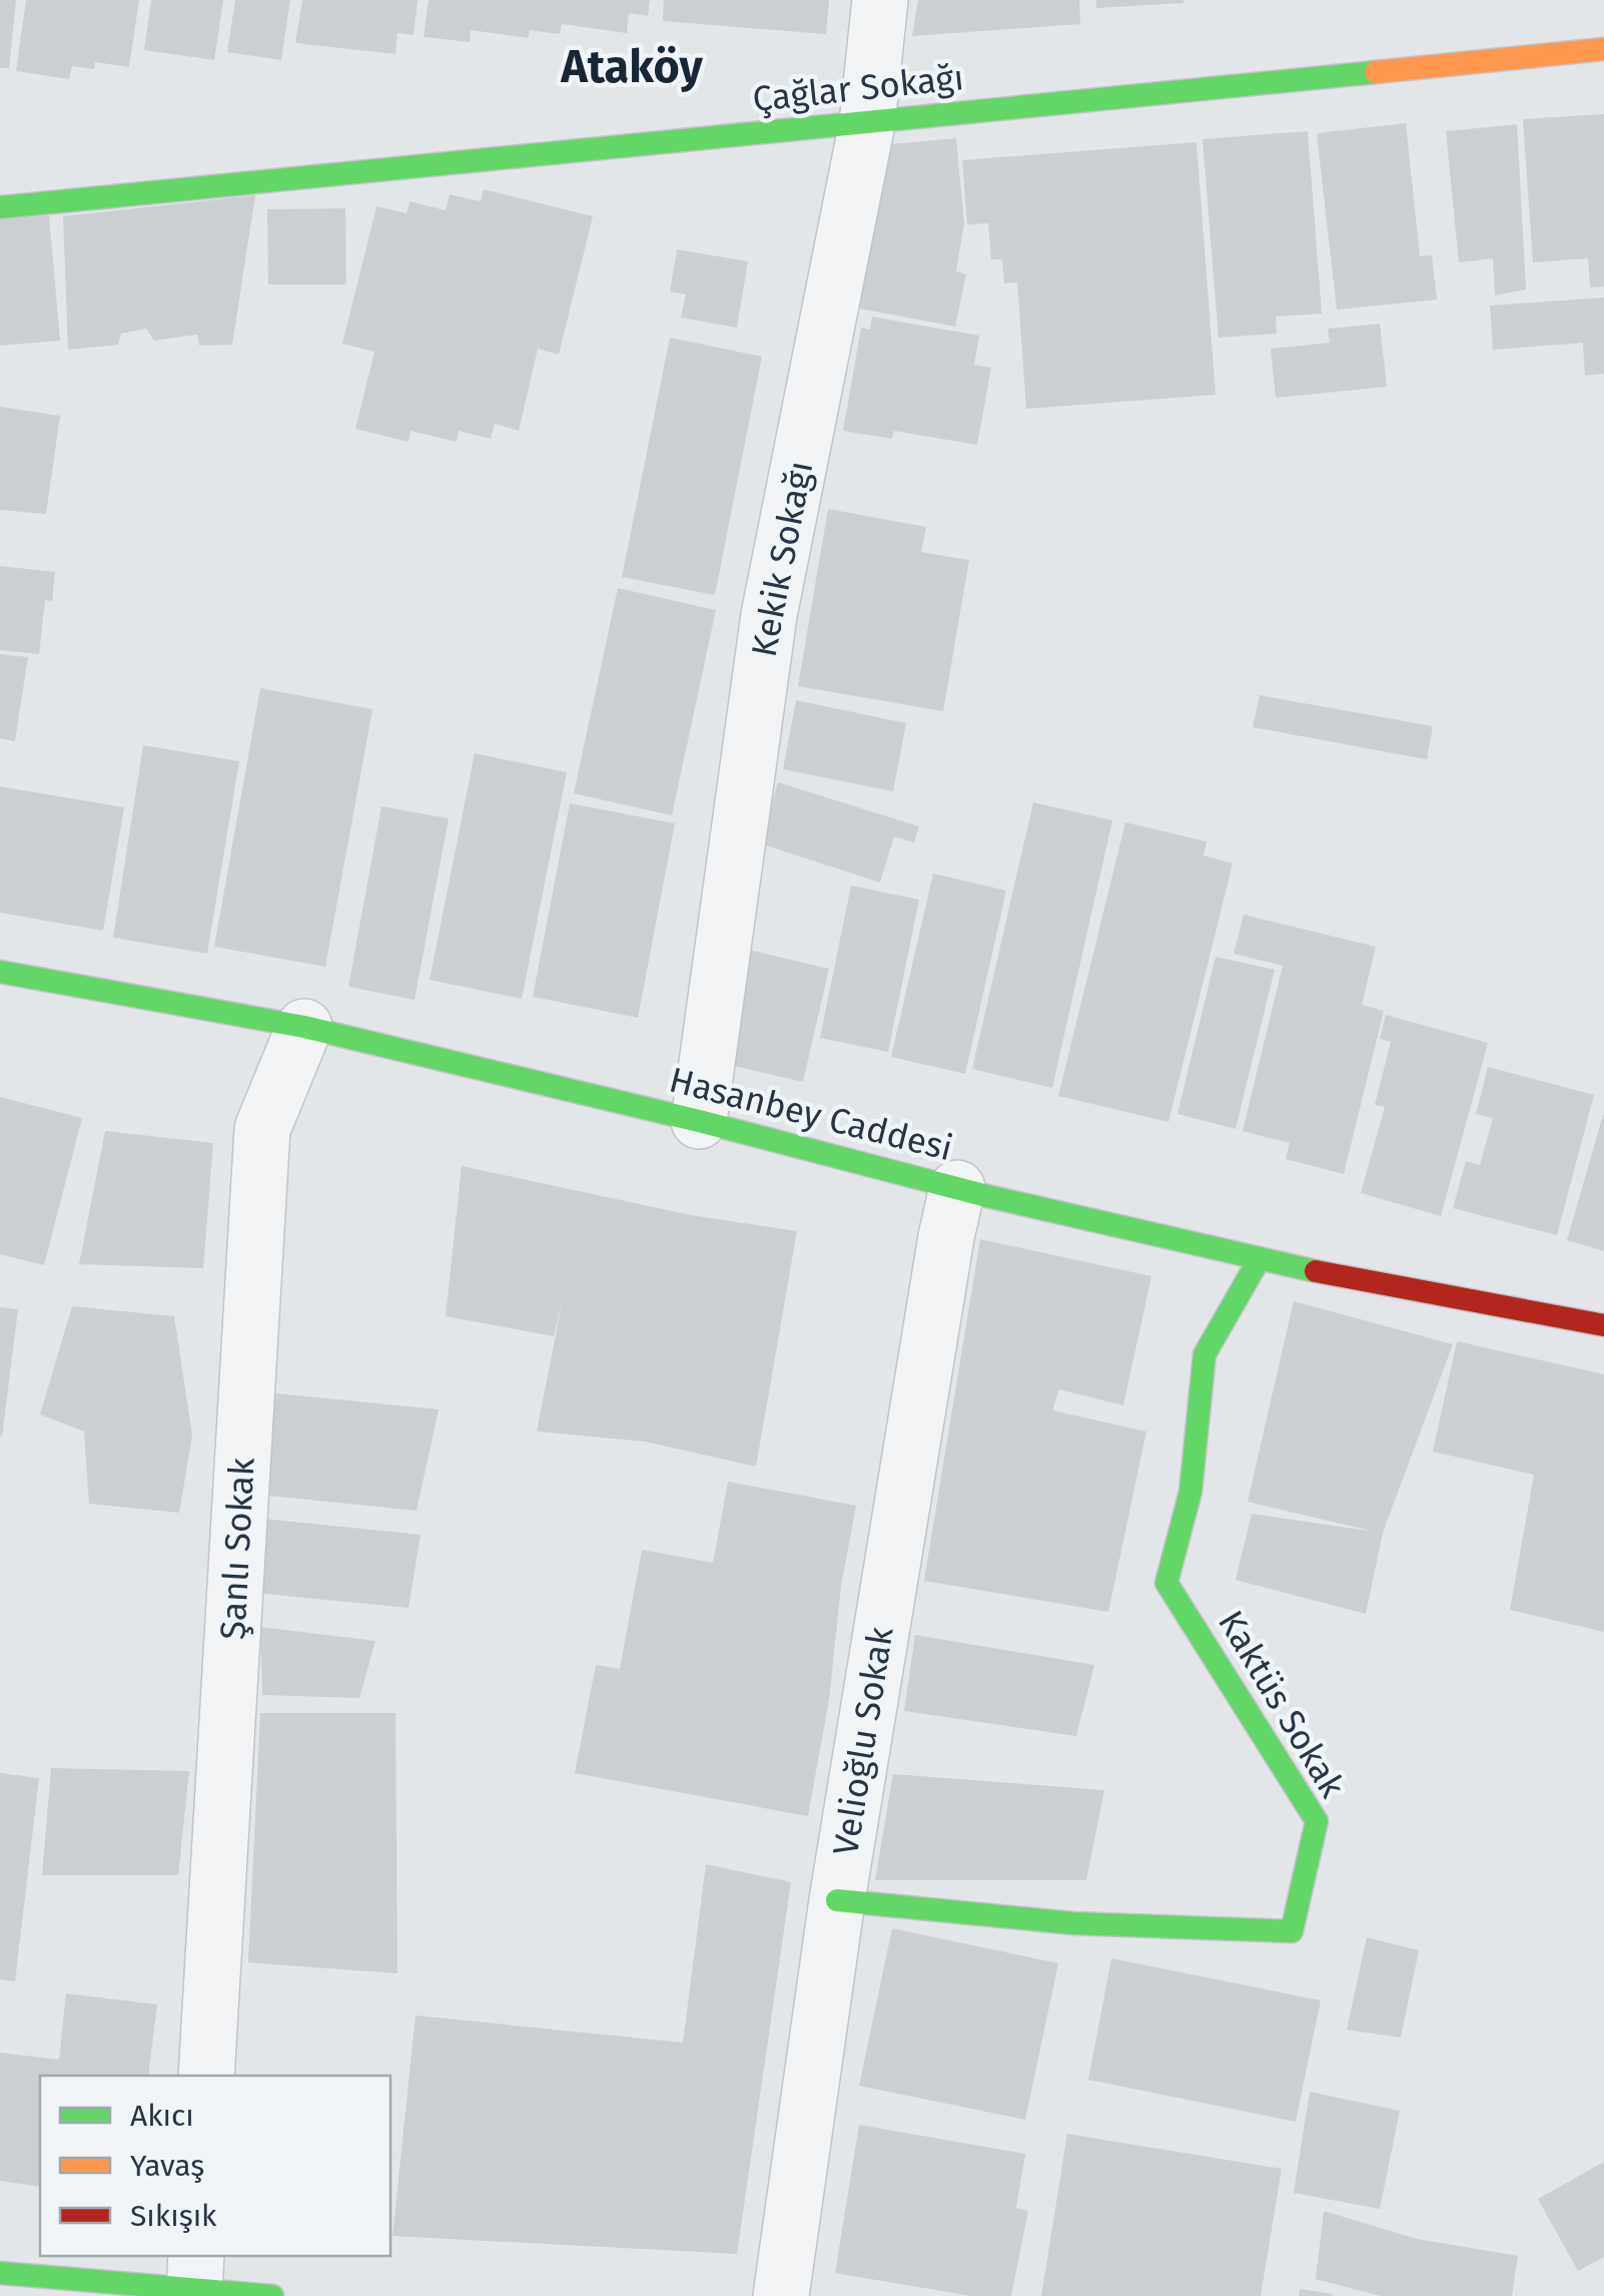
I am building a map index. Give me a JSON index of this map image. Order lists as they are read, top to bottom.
{
  "streets": {
    "street": [
      "Çağlar Sokağı",
      "Kekik Sokağı",
      "Hasanbey Caddesi",
      "Şanlı Sokak",
      "Kaktüs Sokak",
      "Velioğlu Sokak"
    ]
  },
  "crossings": [
    ["Çağlar Sokağı", "Kekik Sokağı"],
    ["Kekik Sokağı", "Hasanbey Caddesi"],
    ["Hasanbey Caddesi", "Şanlı Sokak"],
    ["Hasanbey Caddesi", "Kaktüs Sokak"],
    ["Hasanbey Caddesi", "Velioğlu Sokak"],
    ["Kaktüs Sokak", "Velioğlu Sokak"]
  ],
  "districts": ["Ataköy"],
  "legend": ["Akıcı", "Yavaş", "Sıkışık"]
}
